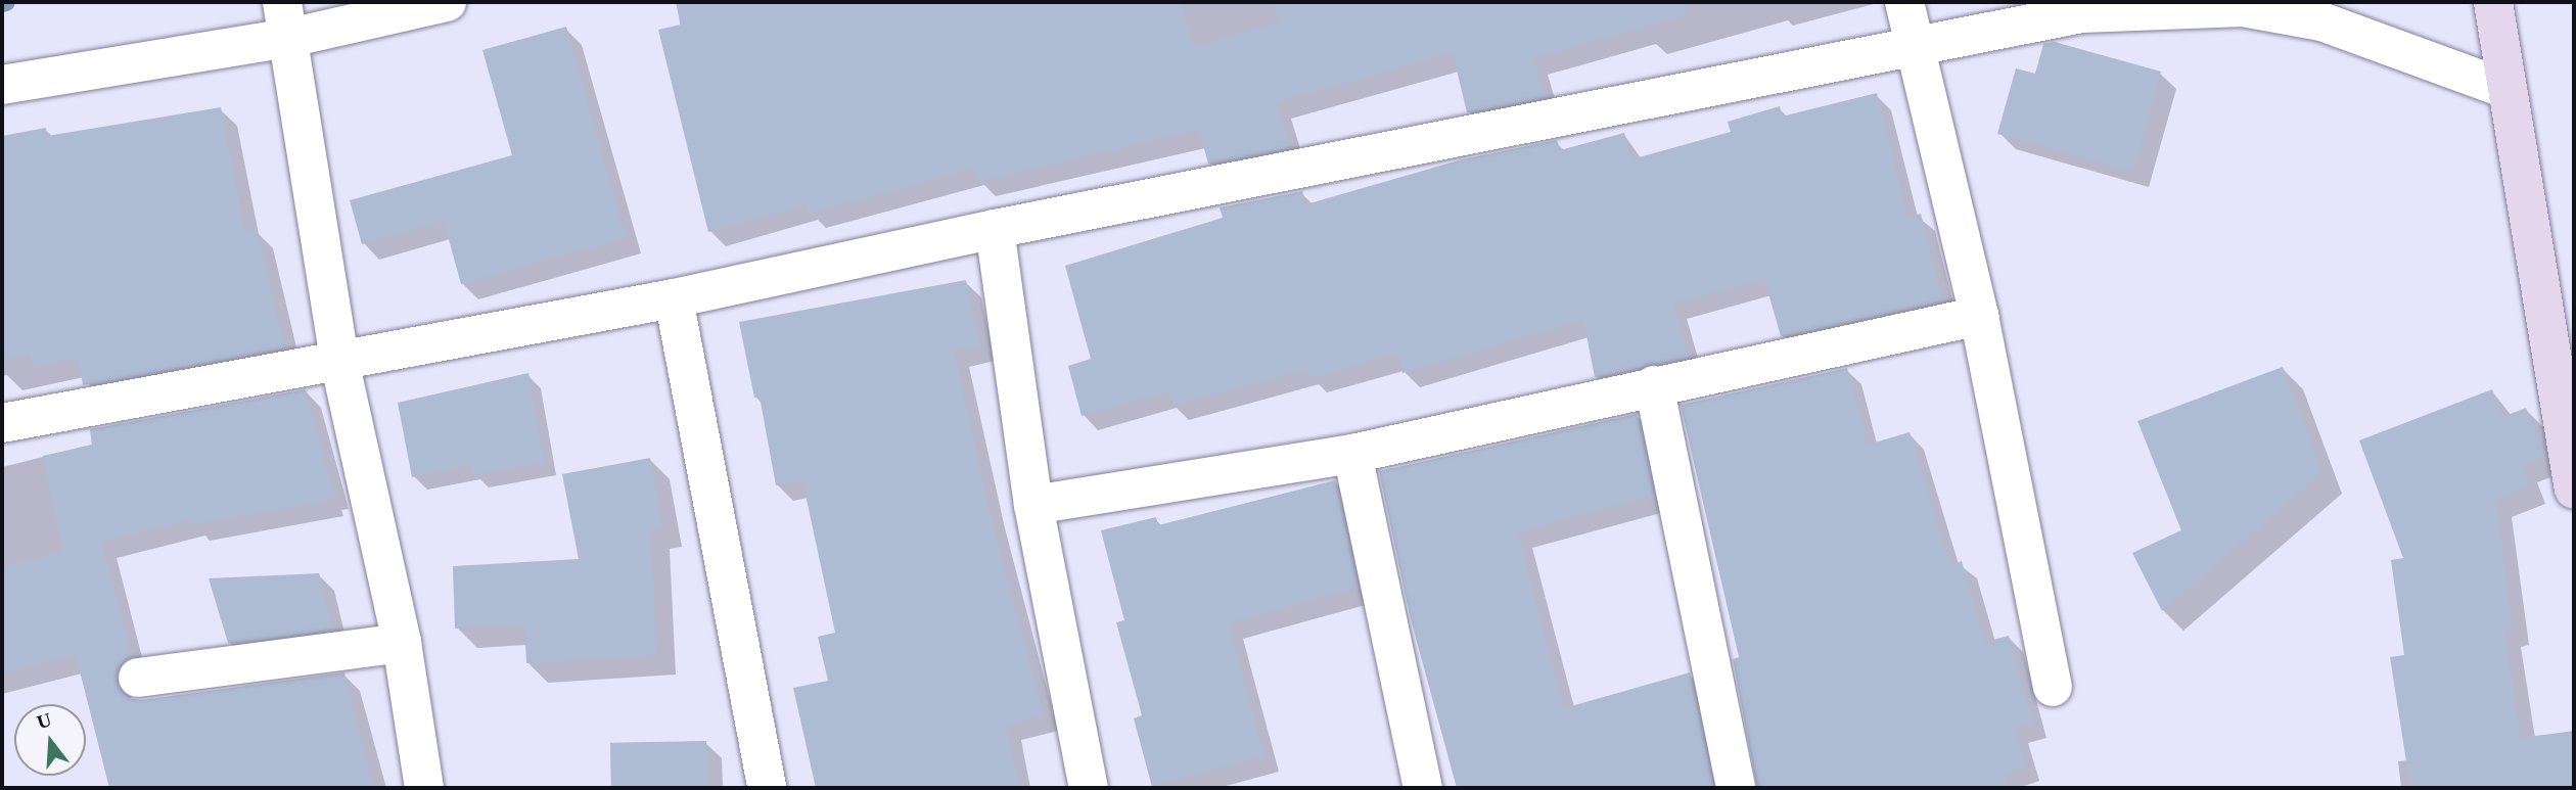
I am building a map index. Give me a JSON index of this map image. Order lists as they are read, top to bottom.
{
  "north": "top"
}
